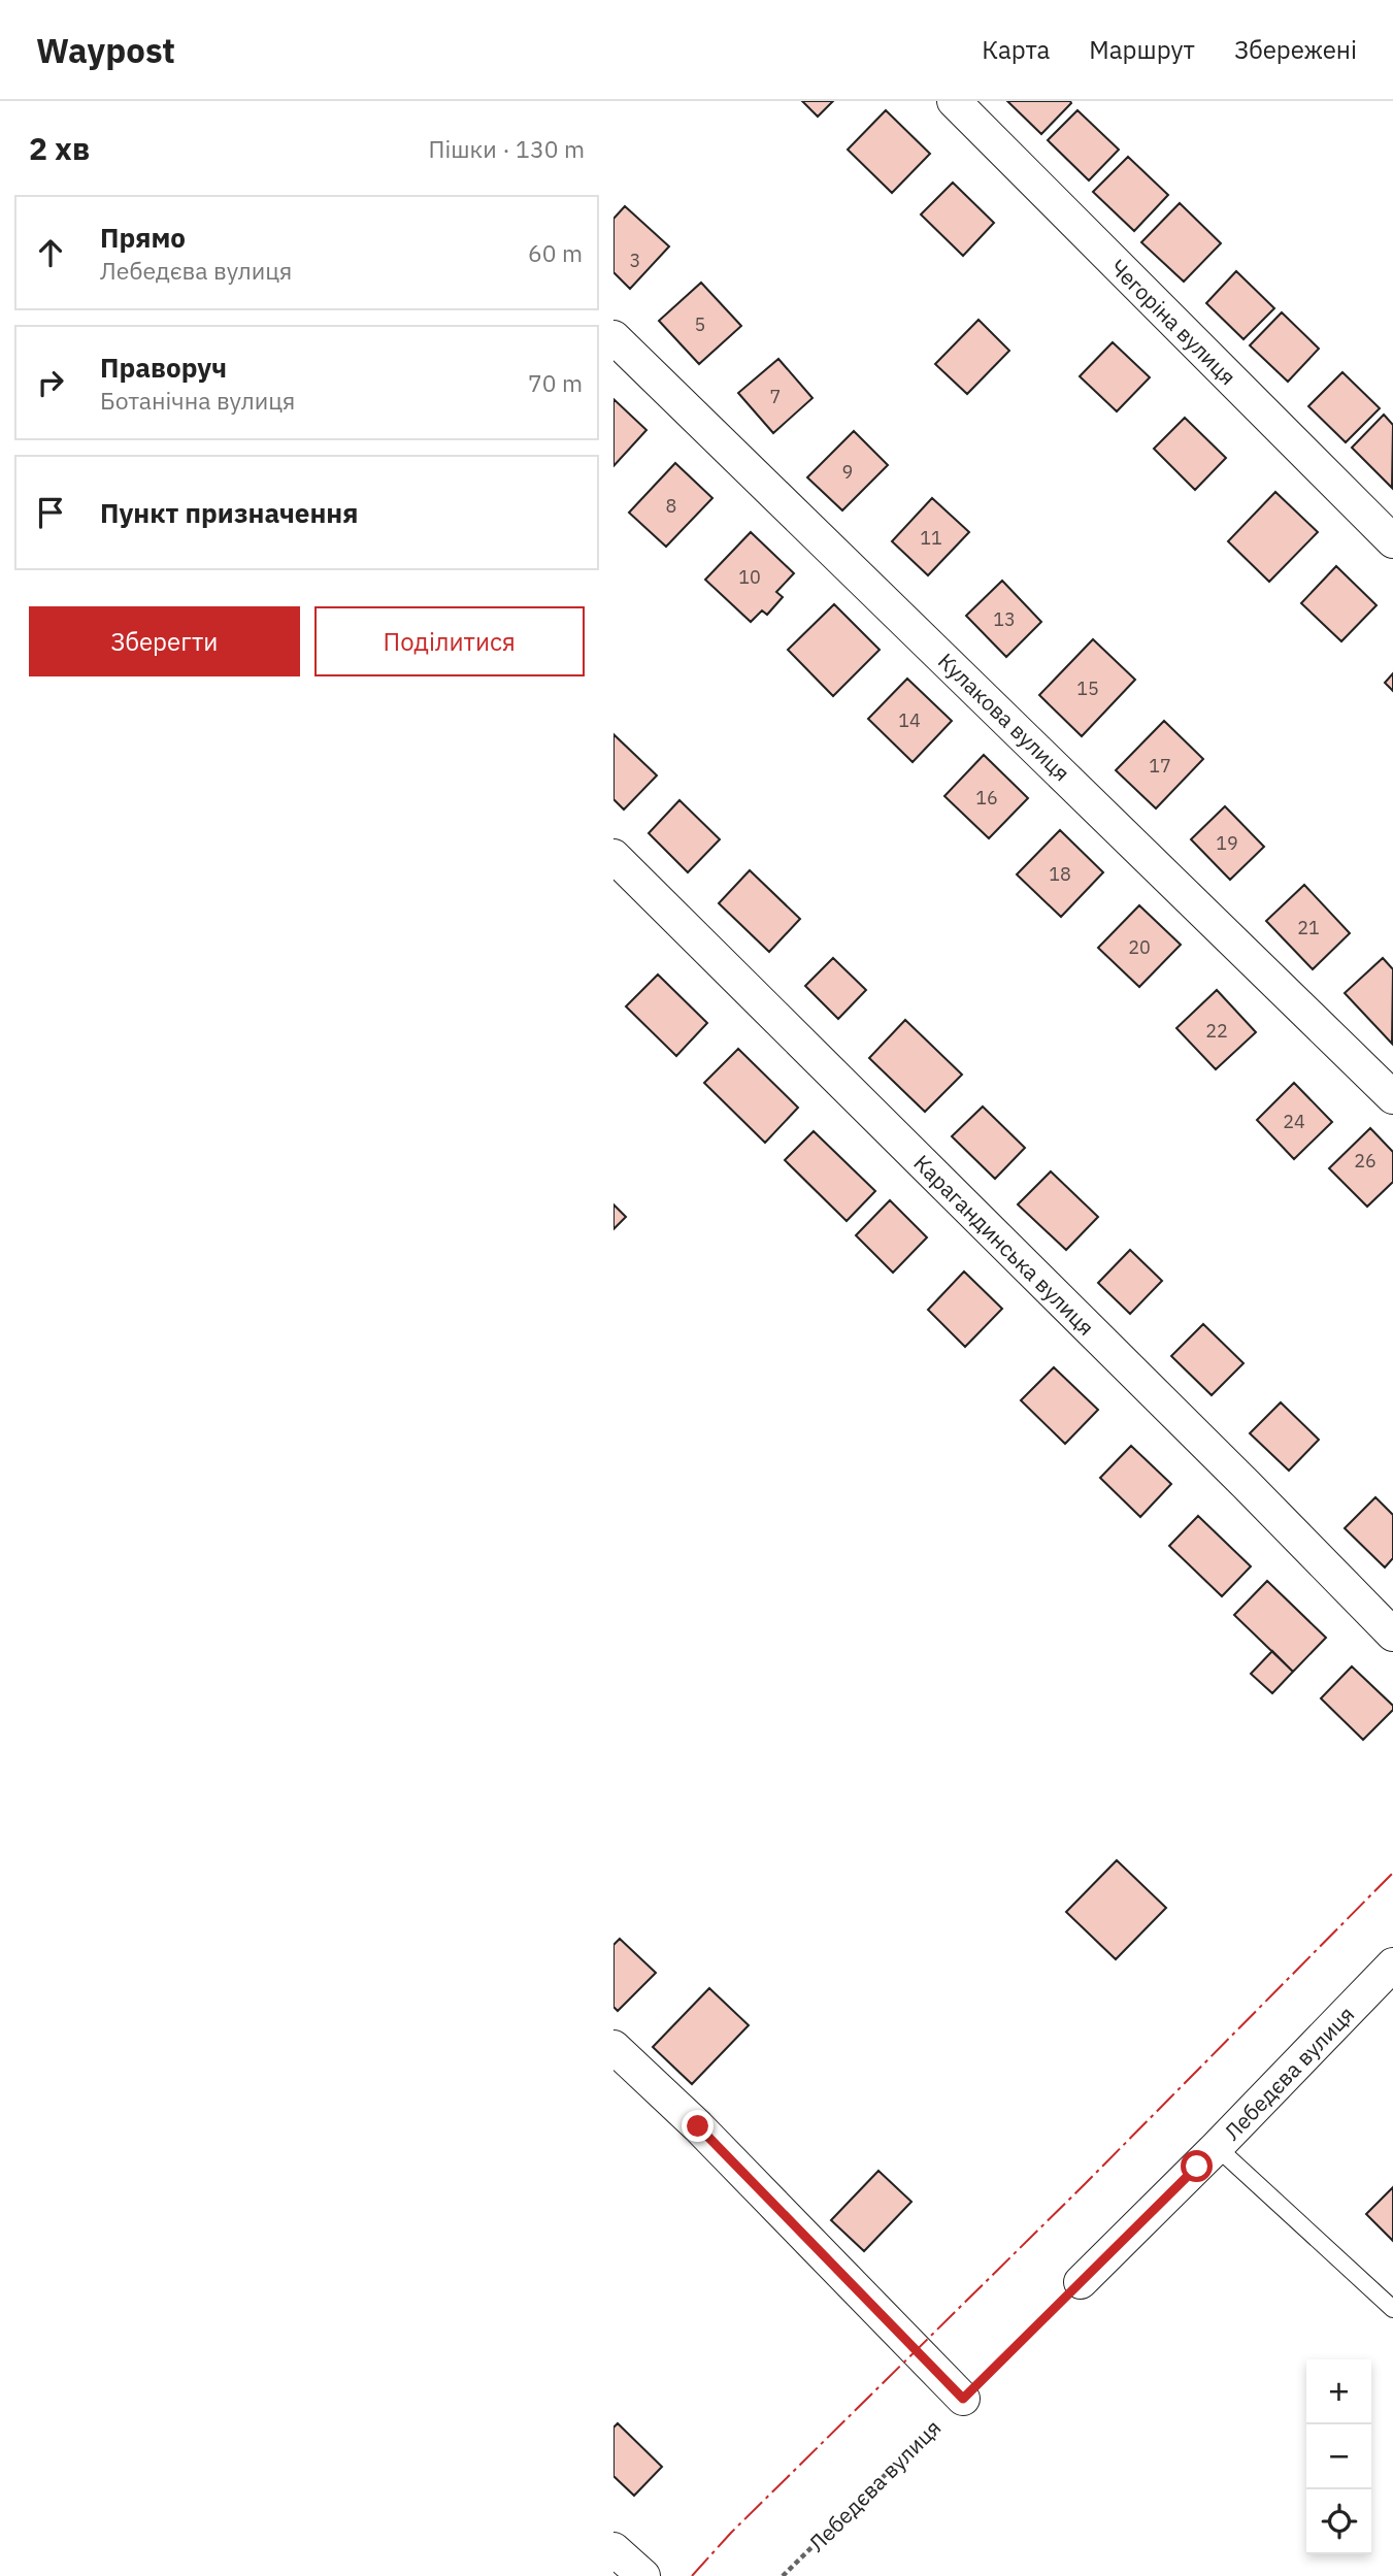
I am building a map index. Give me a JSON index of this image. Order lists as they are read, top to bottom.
{
  "streets": {
    "street": [
      "Чегоріна вулиця",
      "Кулакова вулиця",
      "Карагандинська вулиця",
      "Лебедєва вулиця"
    ]
  },
  "house_numbers": [
    "3",
    "5",
    "7",
    "9",
    "8",
    "11",
    "10",
    "13",
    "15",
    "14",
    "17",
    "16",
    "19",
    "18",
    "21",
    "20",
    "22",
    "24",
    "26"
  ],
  "page": {
    "header": "Waypost",
    "nav": ["Карта", "Маршрут", "Збережені"],
    "heading": ["2 хв", "Пішки · 130 m"],
    "list": [
      ["Прямо", "Лебедєва вулиця", "60 m"],
      ["Праворуч", "Ботанічна вулиця", "70 m"],
      "Пункт призначення"
    ],
    "buttons": ["Зберегти", "Поділитися"],
    "map_buttons": ["+", "−"]
  }
}
